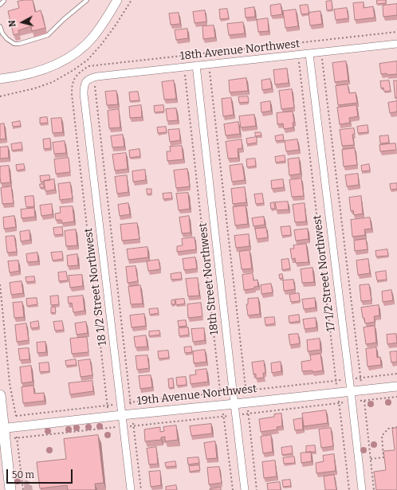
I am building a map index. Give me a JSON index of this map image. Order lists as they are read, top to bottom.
{
  "streets": {
    "street": [
      "18th Avenue Northwest",
      "17 1/2 Street Northwest",
      "18th Street Northwest",
      "18 1/2 Street Northwest",
      "19th Avenue Northwest"
    ]
  },
  "crossings": [
    ["18th Avenue Northwest", "17 1/2 Street Northwest"],
    ["18th Avenue Northwest", "18th Street Northwest"],
    ["18th Avenue Northwest", "18 1/2 Street Northwest"],
    ["17 1/2 Street Northwest", "19th Avenue Northwest"],
    ["18th Street Northwest", "19th Avenue Northwest"],
    ["18 1/2 Street Northwest", "19th Avenue Northwest"]
  ],
  "scale_bar": "50 m",
  "north": "left"
}
